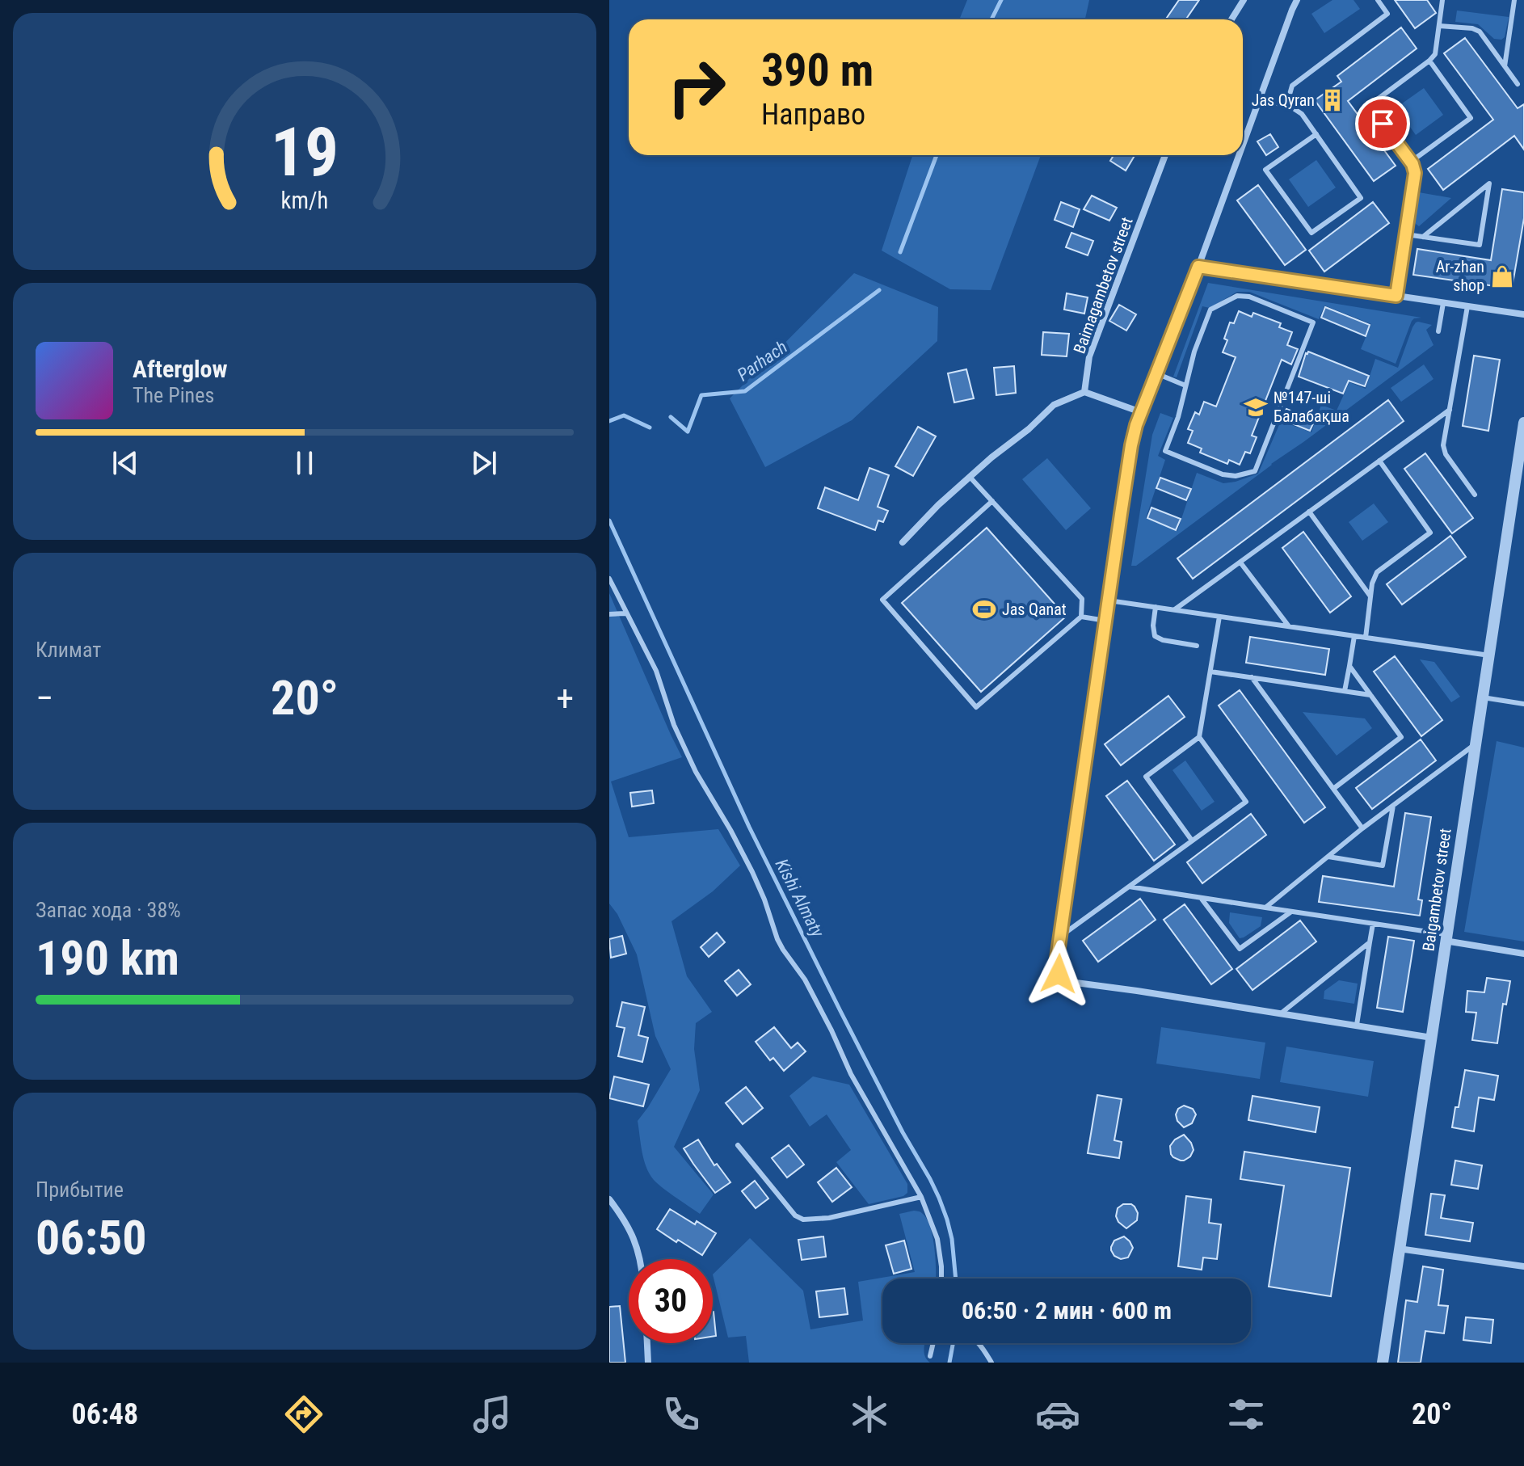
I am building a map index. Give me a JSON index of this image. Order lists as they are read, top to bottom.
{
  "streets": {
    "street": ["Baimagambetov street", "Baigambetov street"]
  },
  "water": ["Parhach", "Kіshі Almaty"],
  "places": {
    "building": ["Jas Qyran"],
    "shop": ["Ar-zhan shop"],
    "school or university": ["№147-ші Балабақша"],
    "sports": ["Jas Qanat"]
  },
  "page": {
    "turn": ["390 m", "Направо"],
    "song": ["Afterglow", "The Pines"],
    "tile": [
      "Климат",
      ["Запас хода · 38%", "190 km"],
      ["Прибытие", "06:50"]
    ],
    "heat": ["−", "20°", "+"],
    "limit": "30",
    "trip": "06:50 · 2 мин · 600 m",
    "tabs": ["06:48", "20°"],
    "gauge": ["19", "km/h"]
  }
}
